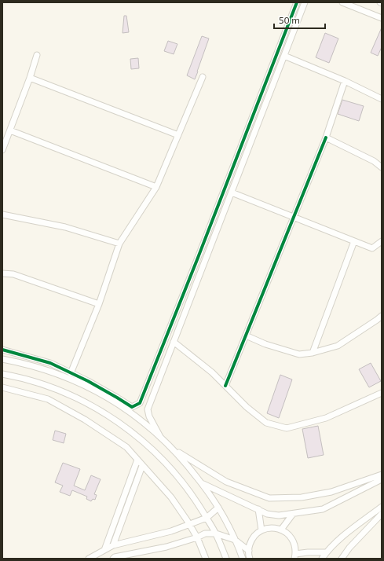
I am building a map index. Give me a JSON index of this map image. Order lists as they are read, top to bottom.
{
  "scale_bar": "50 m"
}
